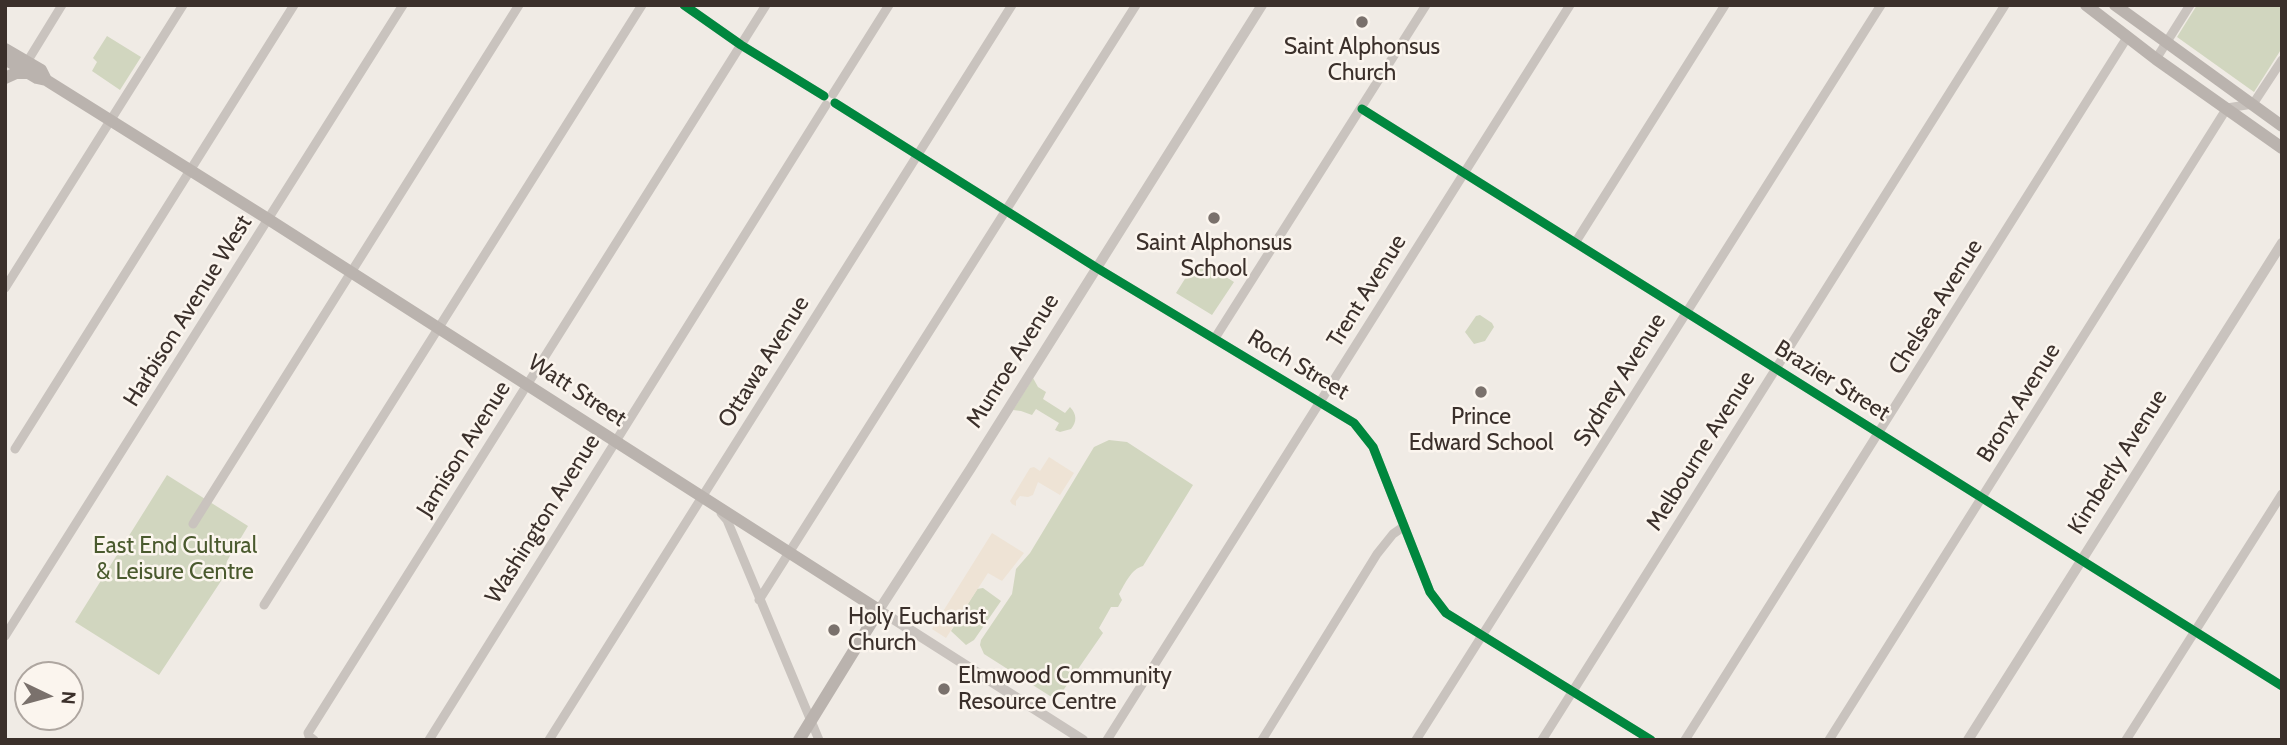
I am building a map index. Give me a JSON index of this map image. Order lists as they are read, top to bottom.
{
  "streets": {
    "main road": ["Munroe Avenue", "Watt Street"],
    "street": [
      "Trent Avenue",
      "Chelsea Avenue",
      "Harbison Avenue West",
      "Ottawa Avenue",
      "Roch Street",
      "Sydney Avenue",
      "Brazier Street",
      "Bronx Avenue",
      "Jamison Avenue",
      "Melbourne Avenue",
      "Kimberly Avenue",
      "Washington Avenue"
    ]
  },
  "crossings": [
    ["Trent Avenue", "Roch Street"],
    ["Trent Avenue", "Brazier Street"],
    ["Chelsea Avenue", "Brazier Street"],
    ["Harbison Avenue West", "Watt Street"],
    ["Munroe Avenue", "Roch Street"],
    ["Munroe Avenue", "Watt Street"],
    ["Ottawa Avenue", "Roch Street"],
    ["Ottawa Avenue", "Watt Street"],
    ["Roch Street", "Sydney Avenue"],
    ["Roch Street", "Jamison Avenue"],
    ["Roch Street", "Melbourne Avenue"],
    ["Roch Street", "Washington Avenue"],
    ["Sydney Avenue", "Brazier Street"],
    ["Brazier Street", "Bronx Avenue"],
    ["Brazier Street", "Melbourne Avenue"],
    ["Brazier Street", "Kimberly Avenue"],
    ["Watt Street", "Jamison Avenue"],
    ["Watt Street", "Washington Avenue"]
  ],
  "parks": ["East End Cultural & Leisure Centre"],
  "places": [
    "Saint Alphonsus Church",
    "Saint Alphonsus School",
    "Prince Edward School",
    "Holy Eucharist Church",
    "Elmwood Community Resource Centre"
  ],
  "north": "right"
}
